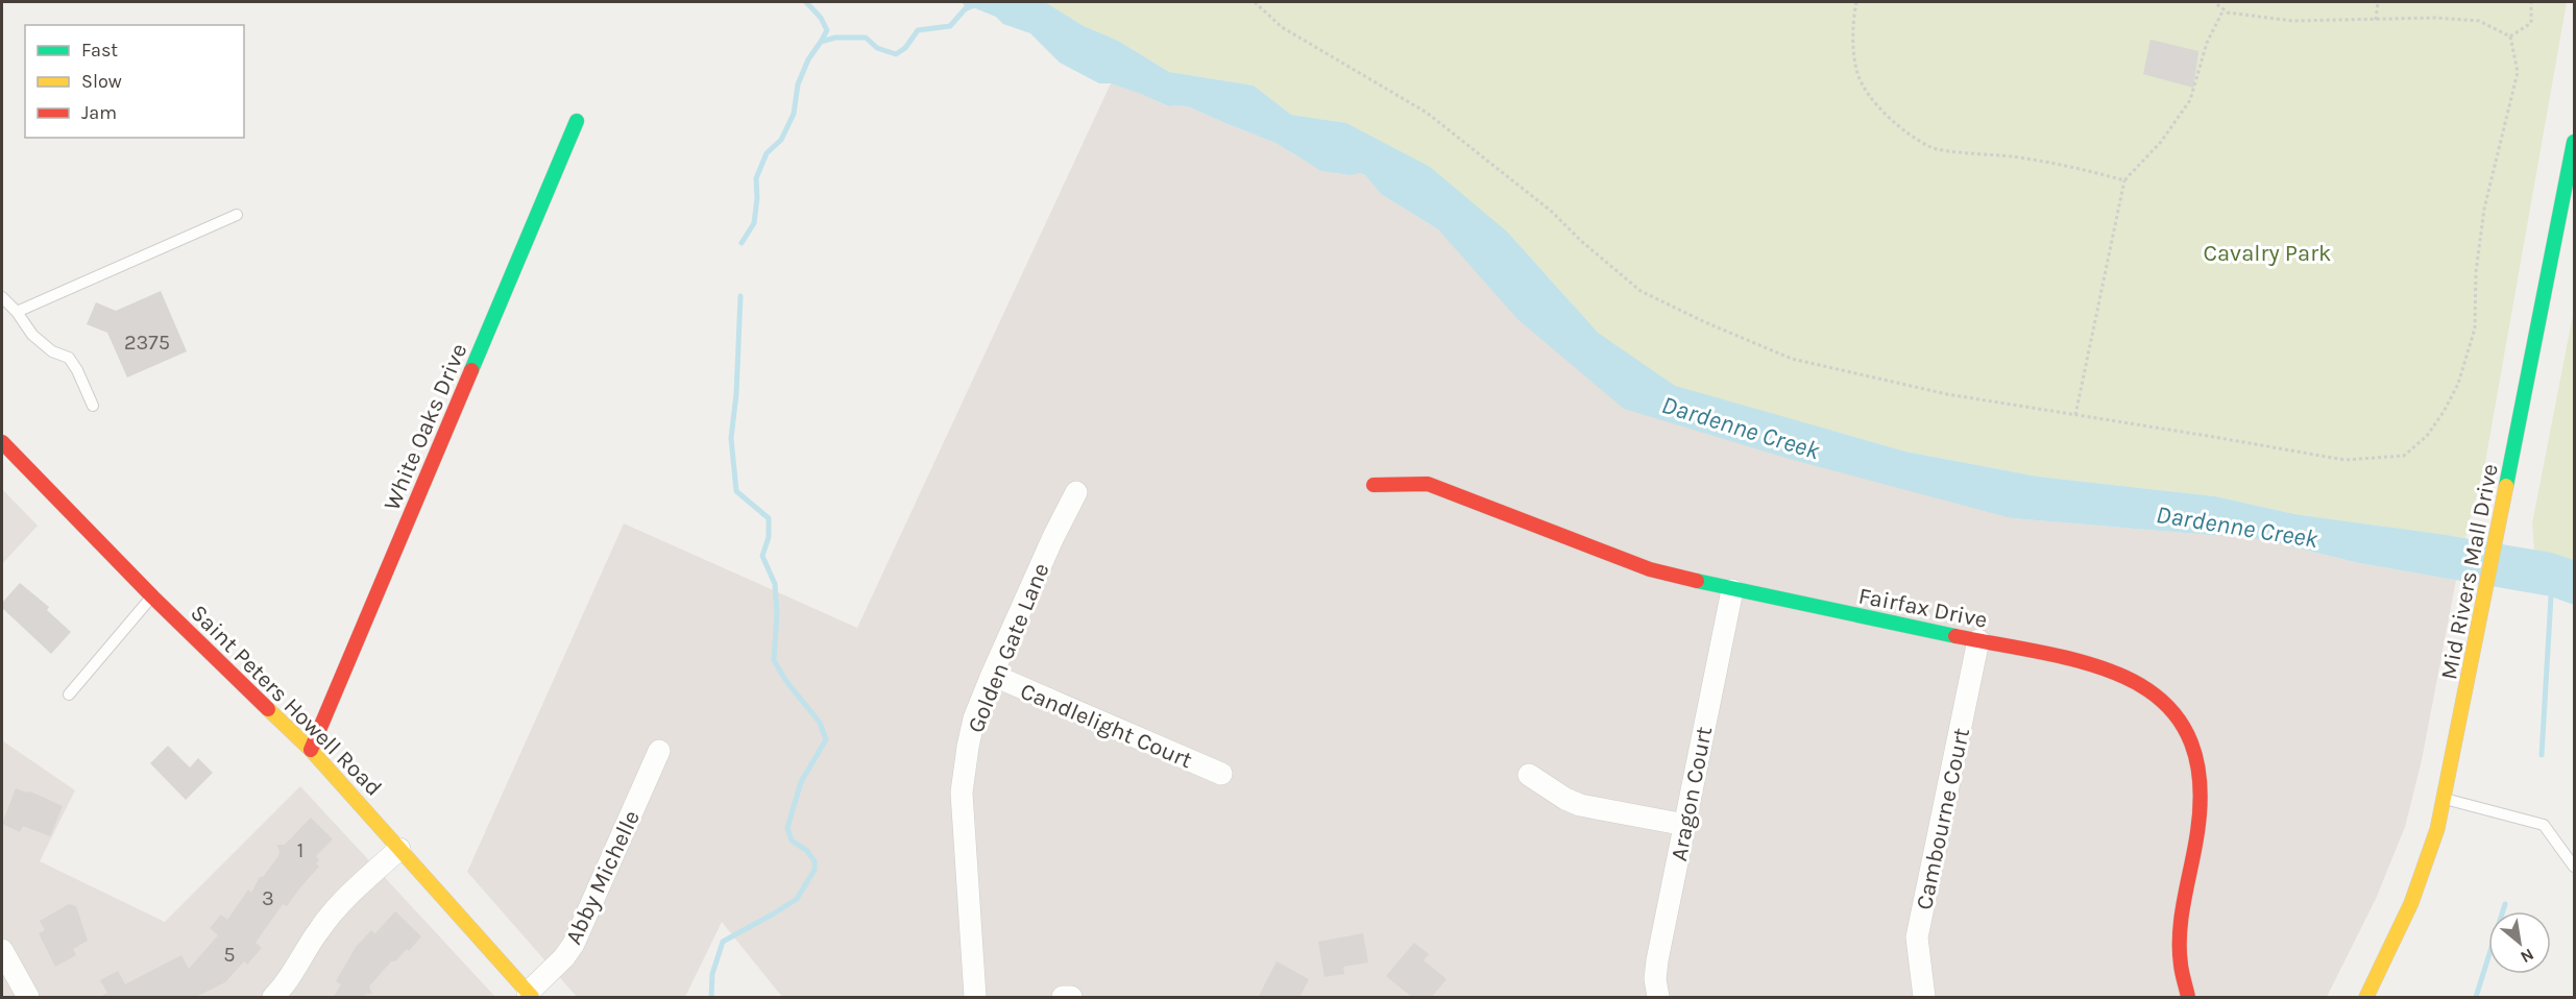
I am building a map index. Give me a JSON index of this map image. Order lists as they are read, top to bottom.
{
  "streets": {
    "street": [
      "White Oaks Drive",
      "Mid Rivers Mall Drive",
      "Fairfax Drive",
      "Golden Gate Lane",
      "Saint Peters Howell Road",
      "Candlelight Court",
      "Aragon Court",
      "Cambourne Court",
      "Abby Michelle"
    ]
  },
  "crossings": [
    ["White Oaks Drive", "Saint Peters Howell Road"],
    ["Fairfax Drive", "Aragon Court"],
    ["Fairfax Drive", "Cambourne Court"],
    ["Golden Gate Lane", "Candlelight Court"],
    ["Saint Peters Howell Road", "Abby Michelle"]
  ],
  "water": ["Dardenne Creek"],
  "parks": ["Cavalry Park"],
  "house_numbers": [
    "2375",
    "1",
    "3",
    "5"
  ],
  "legend": ["Fast", "Slow", "Jam"],
  "north": "bottom right"
}
